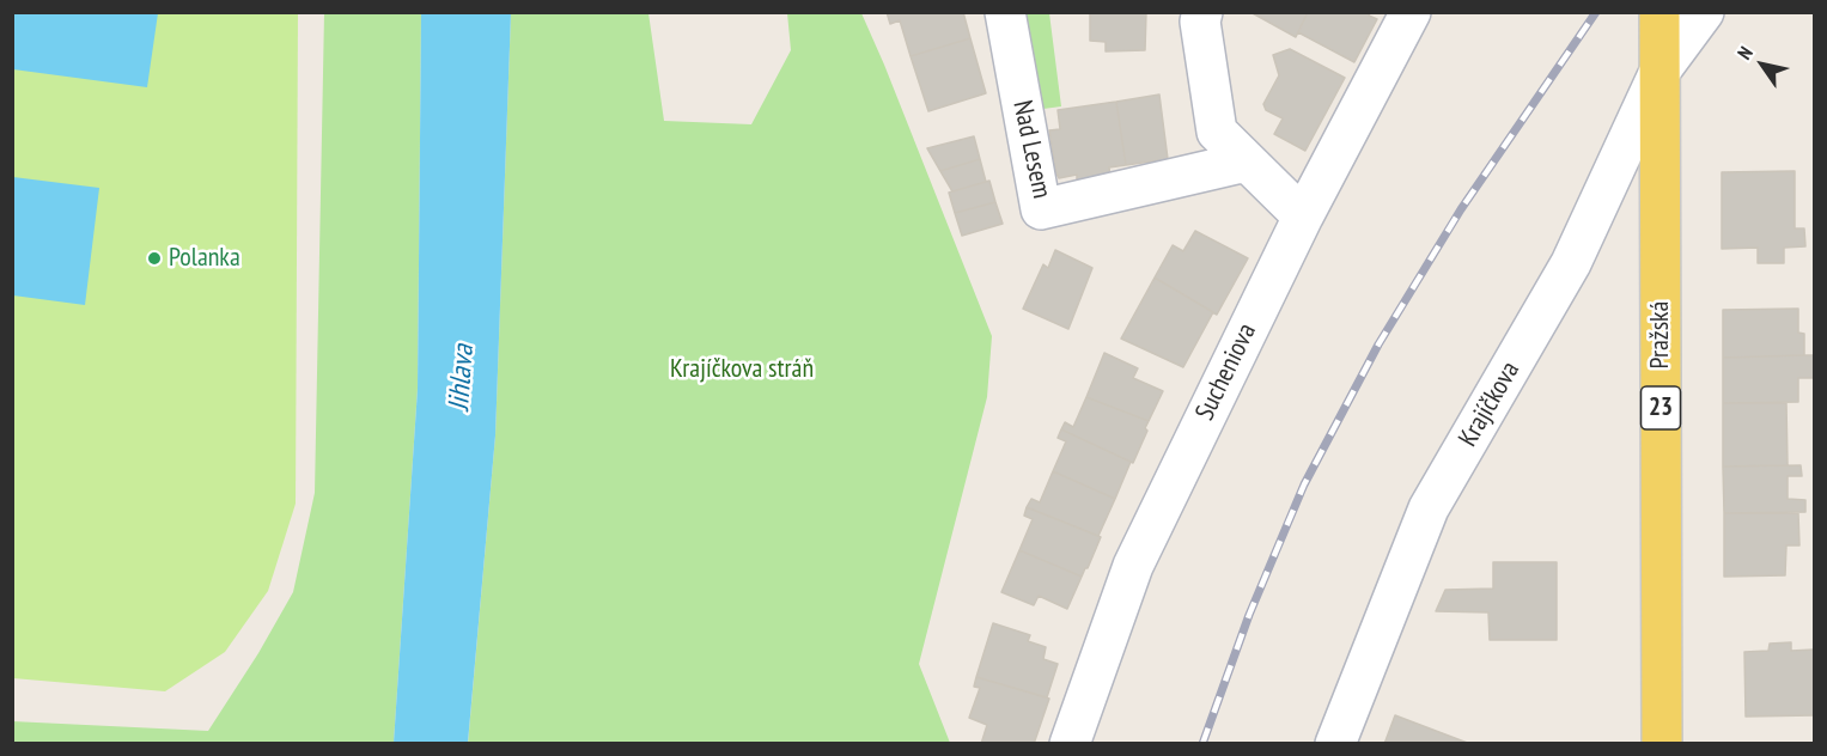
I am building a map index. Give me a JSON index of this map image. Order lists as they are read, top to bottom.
{
  "streets": {
    "main road": ["Pražská", "23"],
    "street": ["Nad Lesem", "Sucheniova", "Krajíčkova"]
  },
  "crossings": [
    ["Pražská", "Krajíčkova"]
  ],
  "water": ["Jihlava"],
  "parks": ["Krajíčkova stráň"],
  "places": ["Polanka"],
  "north": "top left"
}
